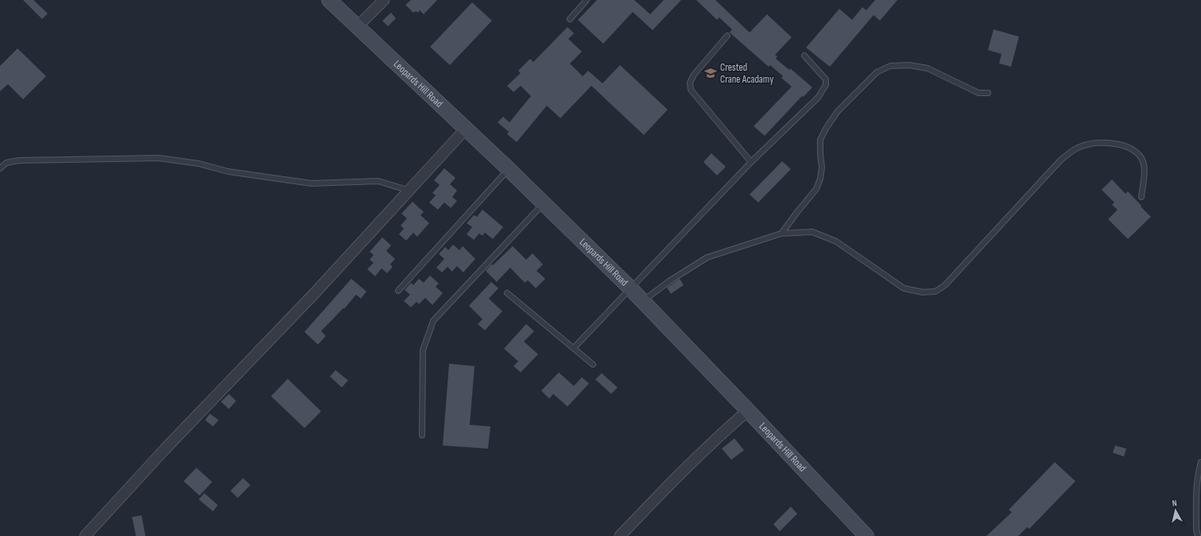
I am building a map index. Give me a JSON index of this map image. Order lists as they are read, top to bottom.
{
  "streets": {
    "main road": ["Leopards Hill Road"]
  },
  "places": {
    "school or university": ["Crested Crane Acadamy"]
  },
  "north": "top"
}
